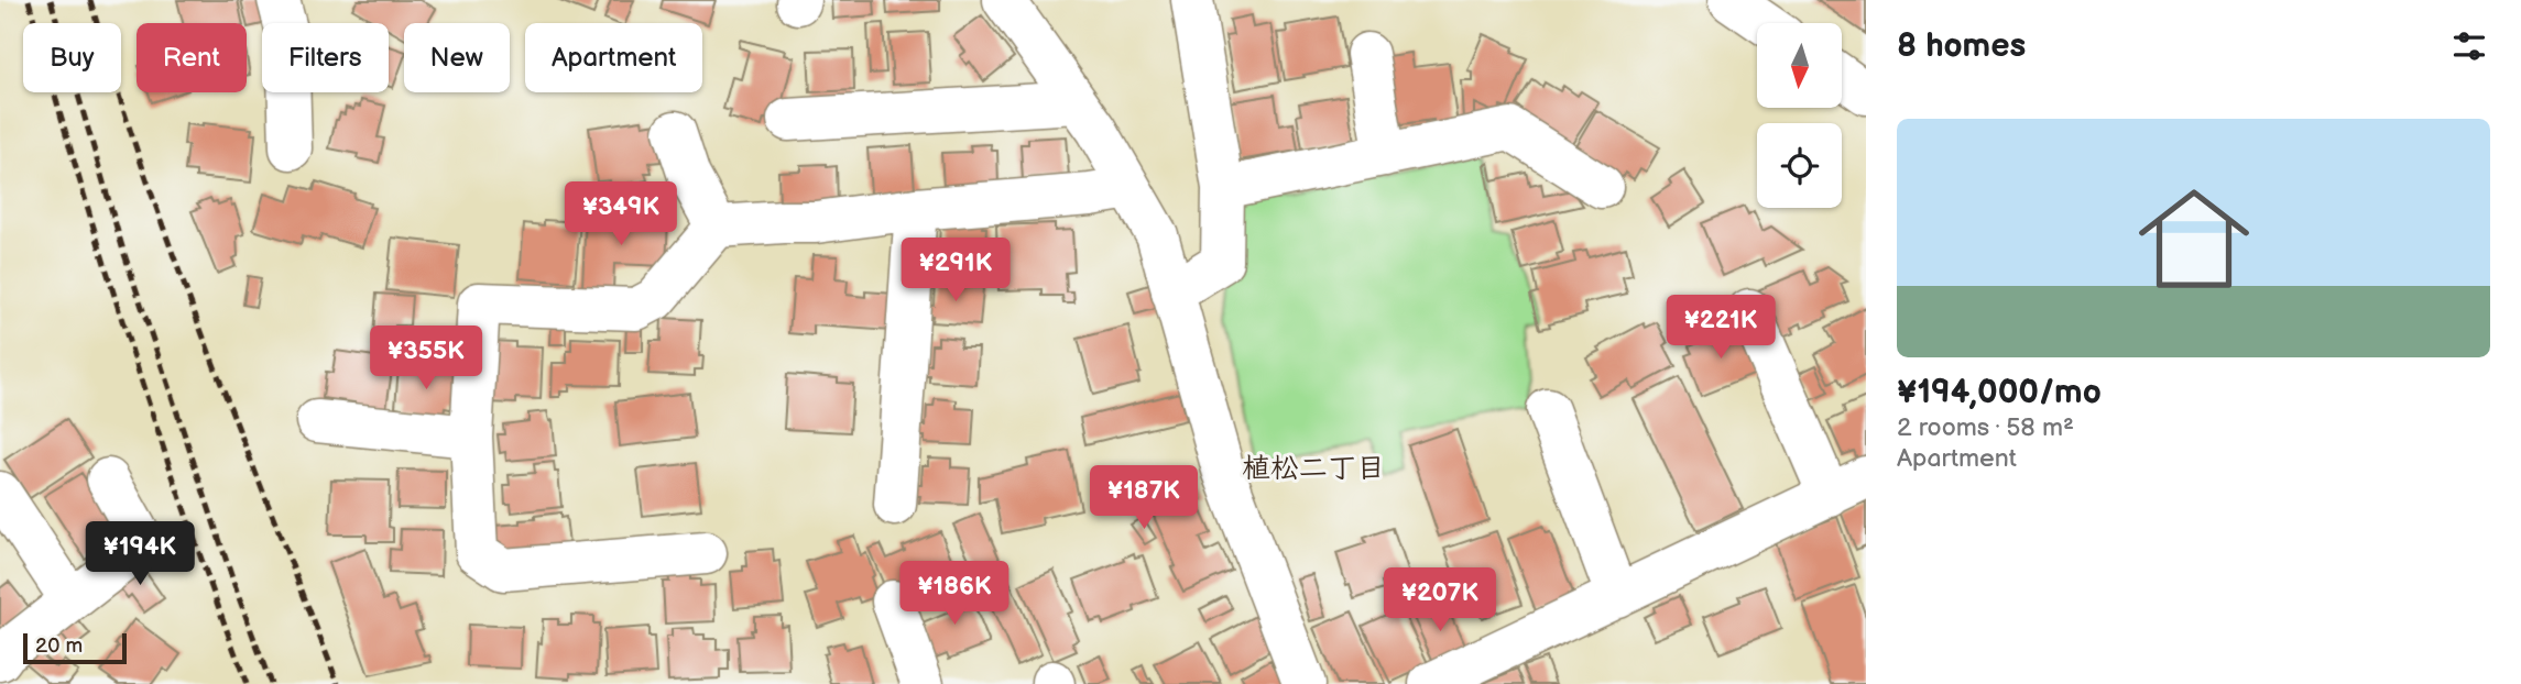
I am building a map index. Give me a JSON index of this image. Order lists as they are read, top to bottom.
{
  "districts": ["植松二丁目"],
  "scale_bar": "20 m",
  "north": "bottom",
  "page": {
    "heading": "8 homes",
    "chip": [
      "Buy",
      "Rent",
      "Filters",
      "New",
      "Apartment"
    ],
    "list": [
      {
        "name": "¥194,000/mo",
        "note": "2 rooms · 58 m² · Apartment"
      }
    ],
    "price": [
      "¥349K",
      "¥291K",
      "¥221K",
      "¥355K",
      "¥187K",
      "¥194K",
      "¥186K",
      "¥207K"
    ],
    "scale": "20 m"
  }
}
